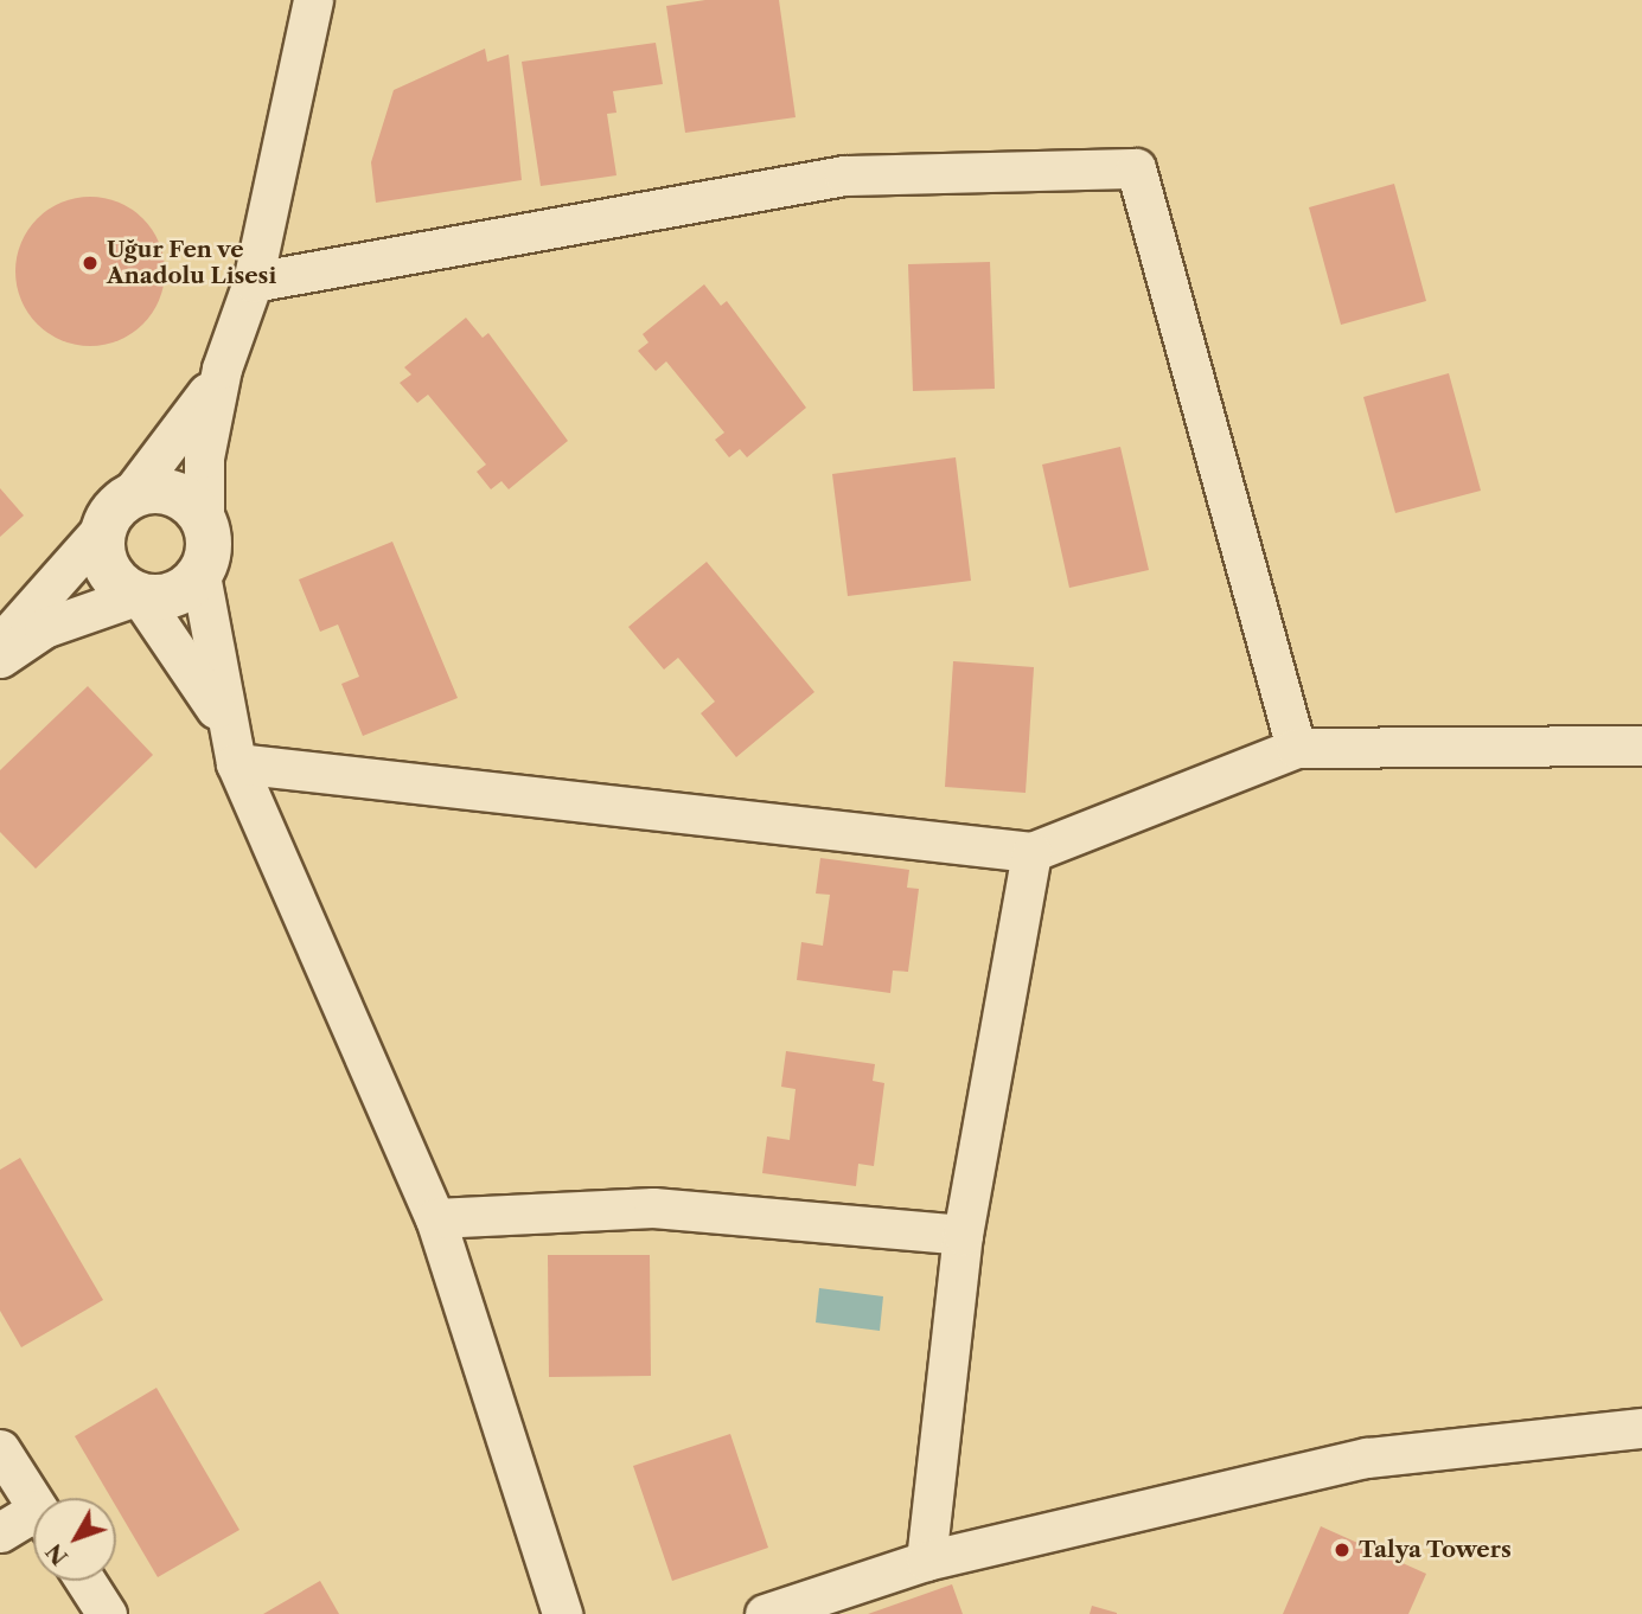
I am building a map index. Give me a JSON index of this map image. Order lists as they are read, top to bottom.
{
  "places": ["Uğur Fen ve Anadolu Lisesi", "Talya Towers"],
  "north": "bottom left"
}
